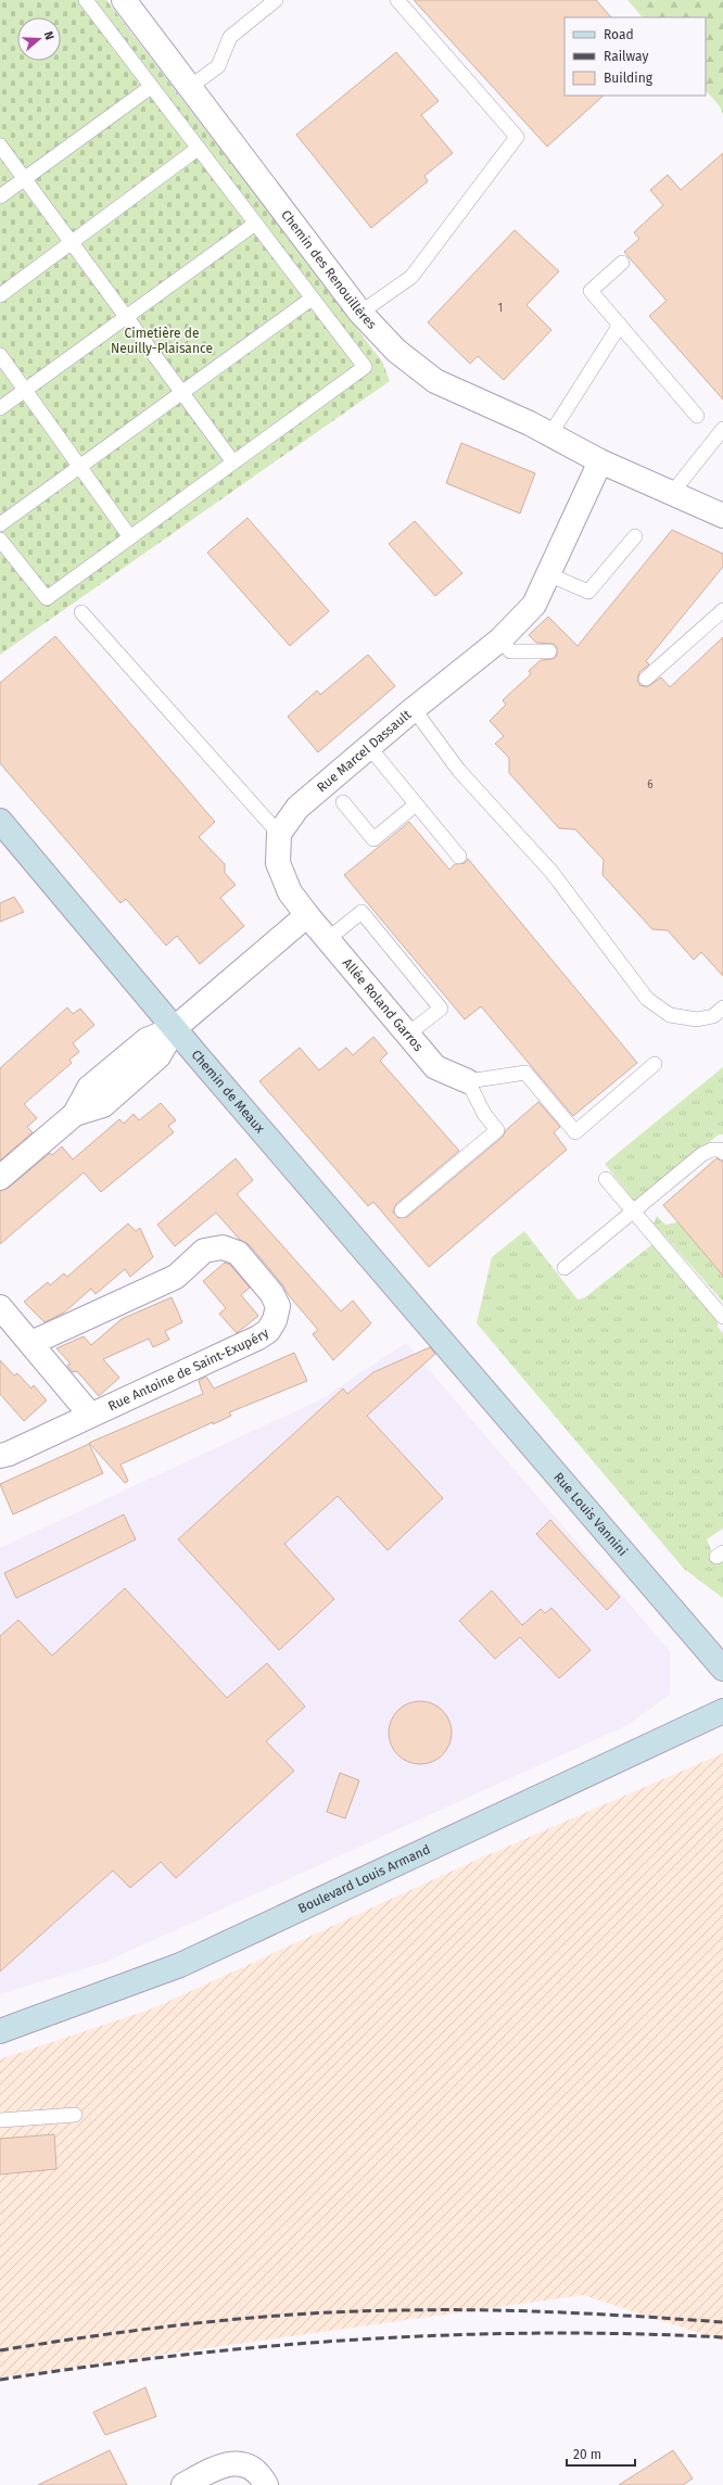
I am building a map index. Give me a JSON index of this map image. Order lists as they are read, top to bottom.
{
  "streets": {
    "main road": ["Chemin de Meaux", "Rue Louis Vannini", "Boulevard Louis Armand"],
    "street": [
      "Chemin des Renouillères",
      "Rue Marcel Dassault",
      "Allée Roland Garros",
      "Rue Antoine de Saint-Exupéry"
    ]
  },
  "crossings": [
    ["Chemin des Renouillères", "Rue Marcel Dassault"],
    ["Chemin de Meaux", "Rue Louis Vannini"]
  ],
  "parks": ["Cimetière de Neuilly-Plaisance"],
  "house_numbers": ["1", "6"],
  "legend": ["Road", "Railway", "Building"],
  "scale_bar": "20 m",
  "north": "right"
}
